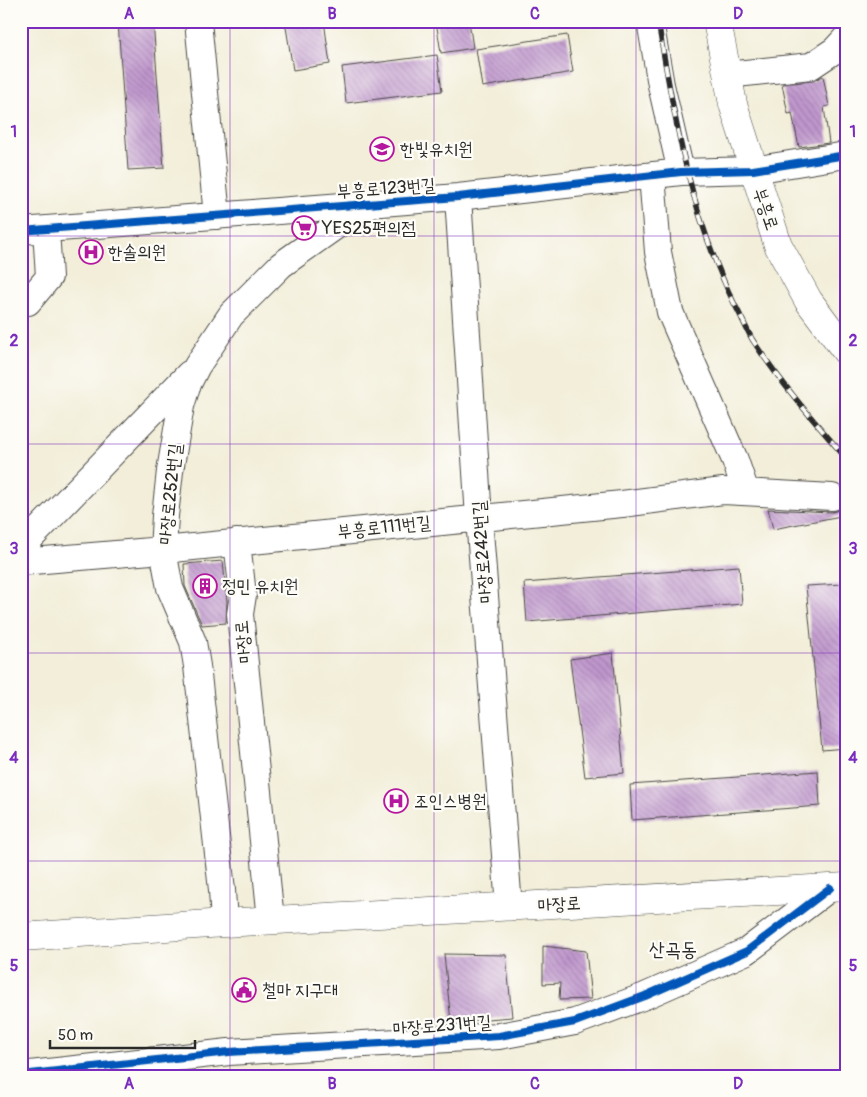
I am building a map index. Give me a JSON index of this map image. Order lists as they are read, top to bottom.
{
  "streets": {
    "main road": ["부흥로", "마장로"],
    "street": [
      "부흥로123번길",
      "마장로252번길",
      "부흥로111번길",
      "마장로242번길",
      "마장로231번길"
    ]
  },
  "crossings": [
    ["부흥로123번길", "부흥로"],
    ["부흥로123번길", "마장로252번길"],
    ["부흥로123번길", "마장로242번길"],
    ["마장로252번길", "부흥로111번길"],
    ["마장로252번길", "마장로"],
    ["부흥로111번길", "마장로242번길"],
    ["부흥로111번길", "마장로"],
    ["마장로242번길", "마장로"],
    ["마장로", "마장로231번길"]
  ],
  "districts": ["산곡동"],
  "places": {
    "school or university": ["한빛유치원"],
    "supermarket": ["YES25편의점"],
    "hospital": ["한솔의원", "조인스병원"],
    "building": ["정민 유치원"],
    "public building": ["철마 지구대"]
  },
  "scale_bar": "50 m",
  "grid": {
    "columns": [
      "A",
      "B",
      "C",
      "D"
    ],
    "rows": [
      "1",
      "2",
      "3",
      "4",
      "5"
    ]
  }
}
